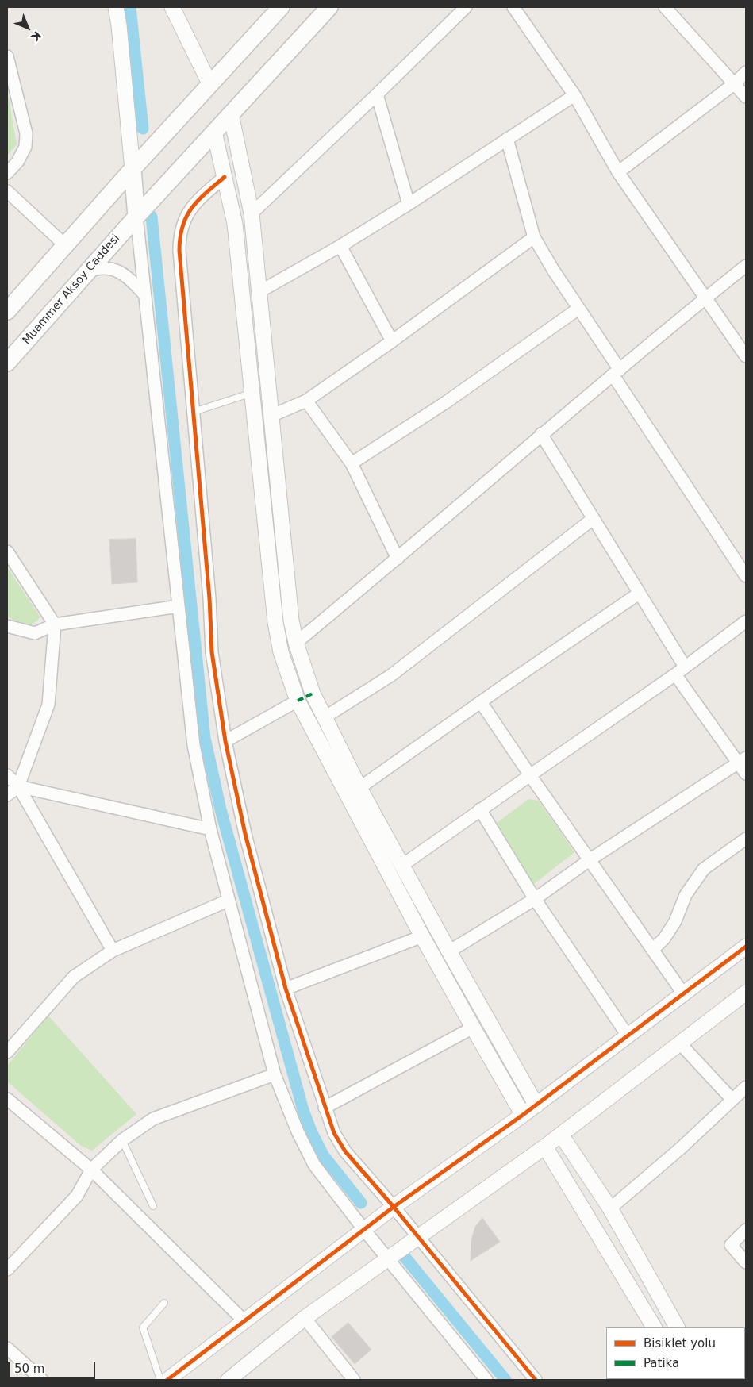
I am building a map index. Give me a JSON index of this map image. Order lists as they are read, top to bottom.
{
  "streets": {
    "main road": ["Muammer Aksoy Caddesi"]
  },
  "legend": ["Bisiklet yolu", "Patika"],
  "scale_bar": "50 m",
  "north": "bottom right"
}
